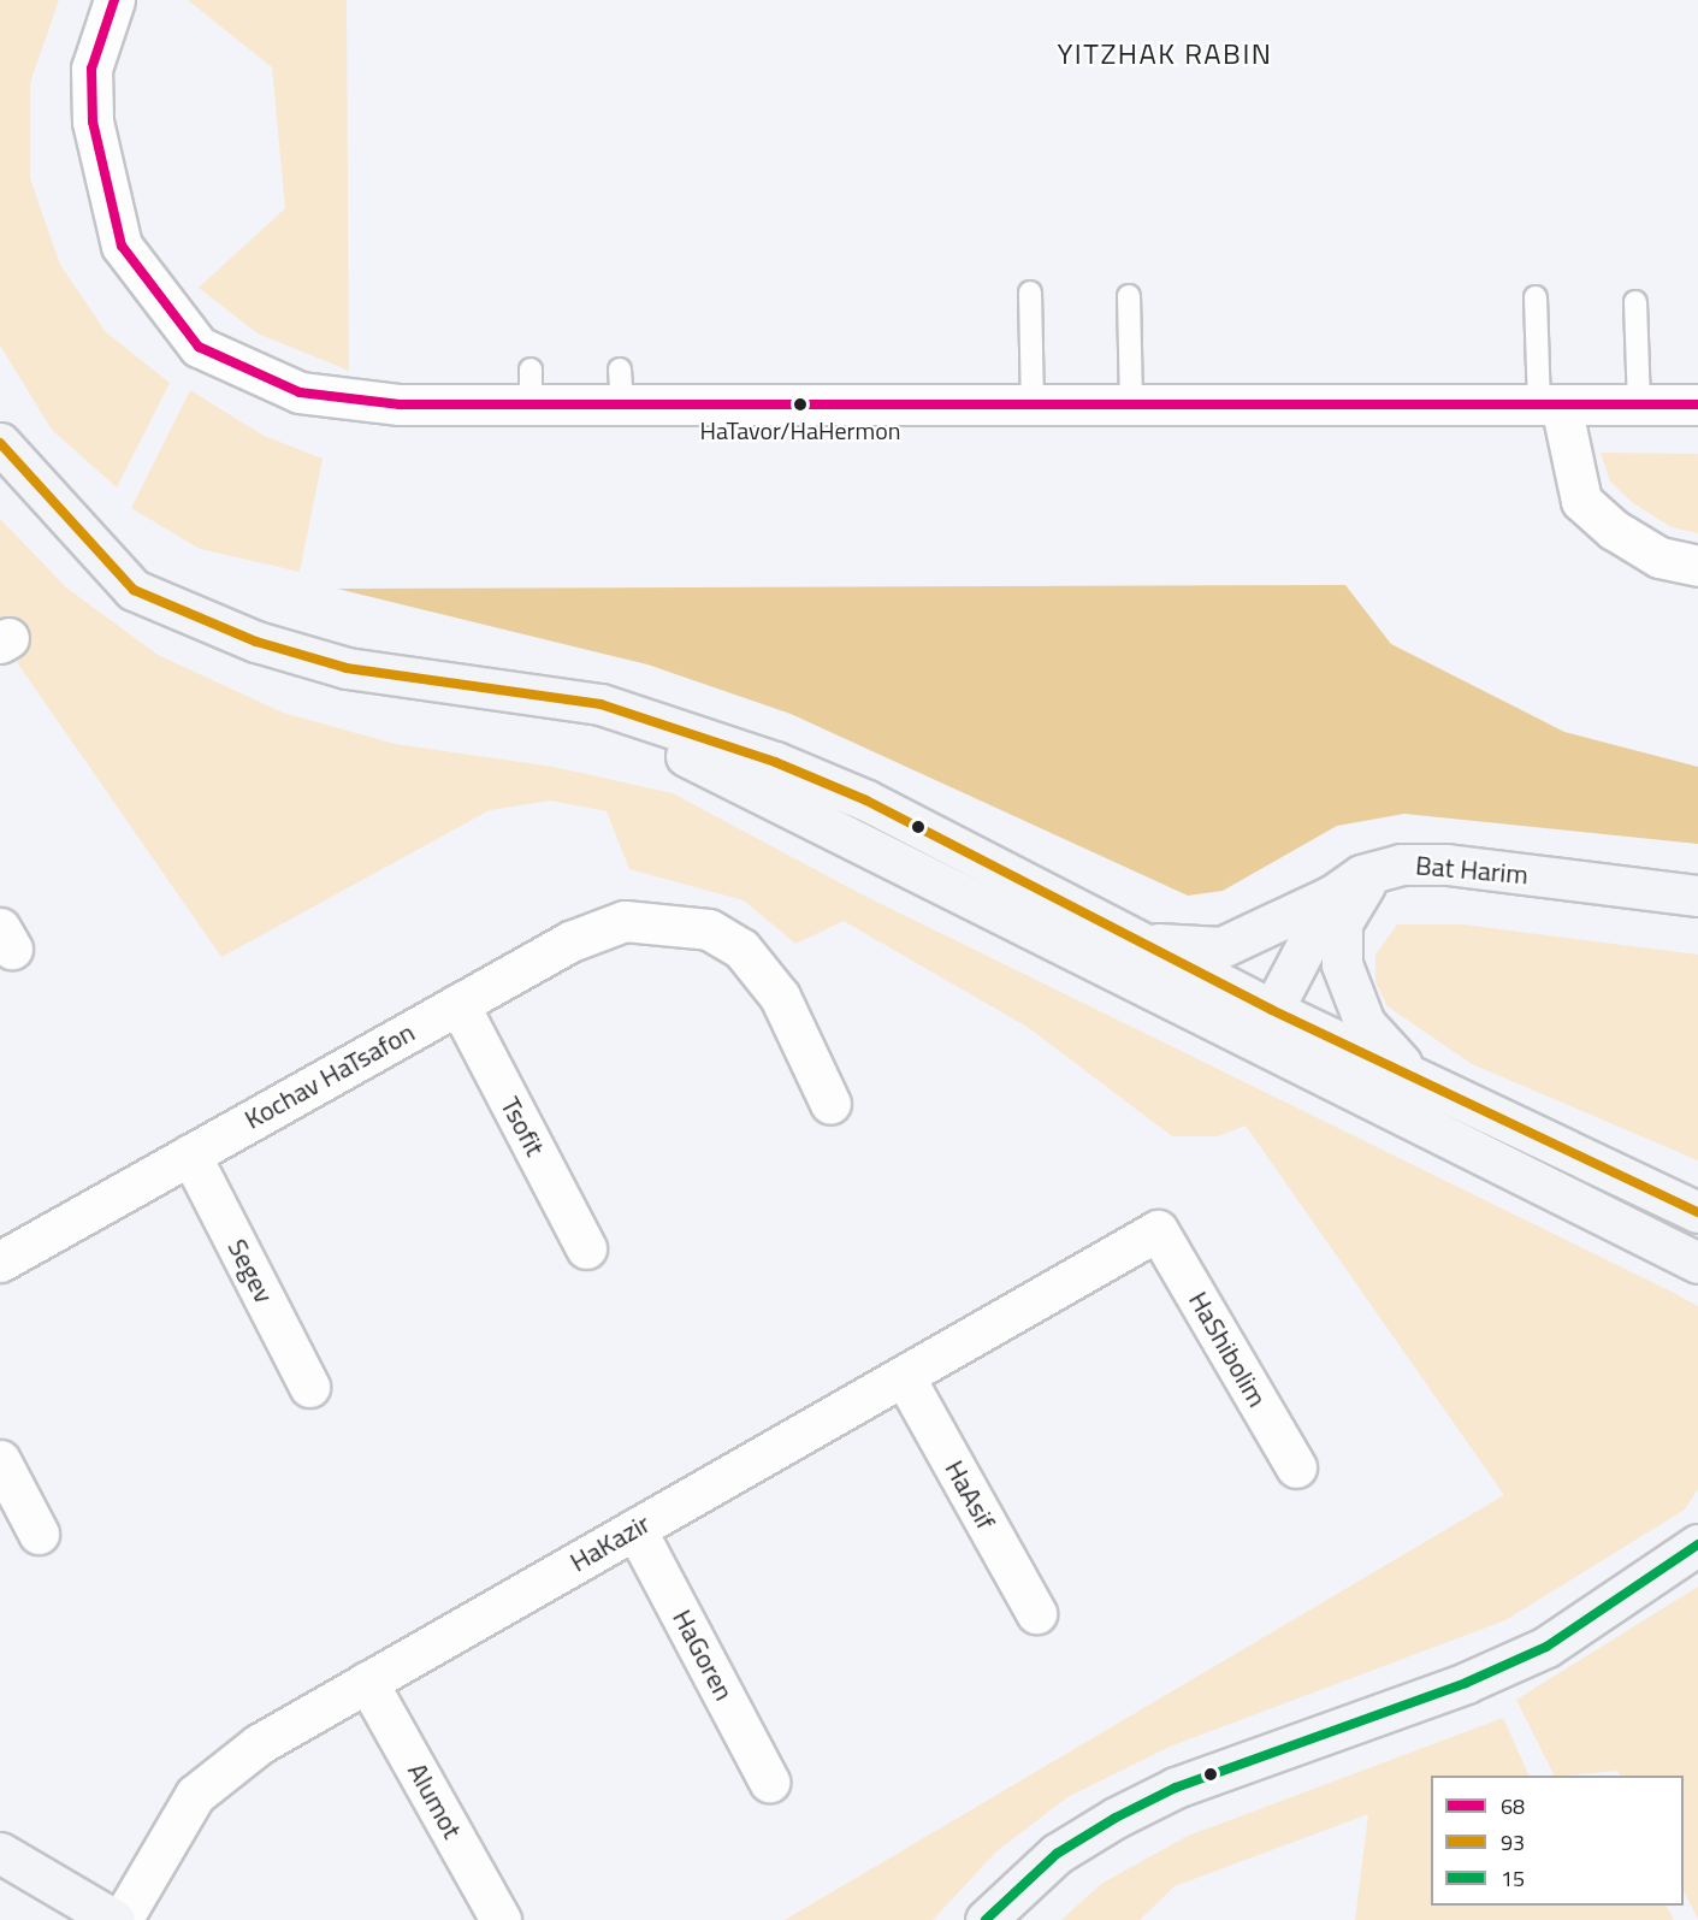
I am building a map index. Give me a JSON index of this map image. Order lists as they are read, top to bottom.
{
  "streets": {
    "main road": ["Bat Harim"],
    "street": [
      "Kochav HaTsafon",
      "Tsofit",
      "Segev",
      "HaShibolim",
      "HaAsif",
      "HaKazir",
      "HaGoren",
      "Alumot"
    ]
  },
  "crossings": [
    ["Kochav HaTsafon", "Tsofit"],
    ["Kochav HaTsafon", "Segev"],
    ["HaShibolim", "HaKazir"],
    ["HaAsif", "HaKazir"],
    ["HaKazir", "HaGoren"],
    ["HaKazir", "Alumot"]
  ],
  "districts": ["YITZHAK RABIN"],
  "places": ["HaTavor/HaHermon"],
  "lines": ["transit line 68", "transit line 93", "transit line 15"],
  "legend": ["68", "93", "15"]
}
